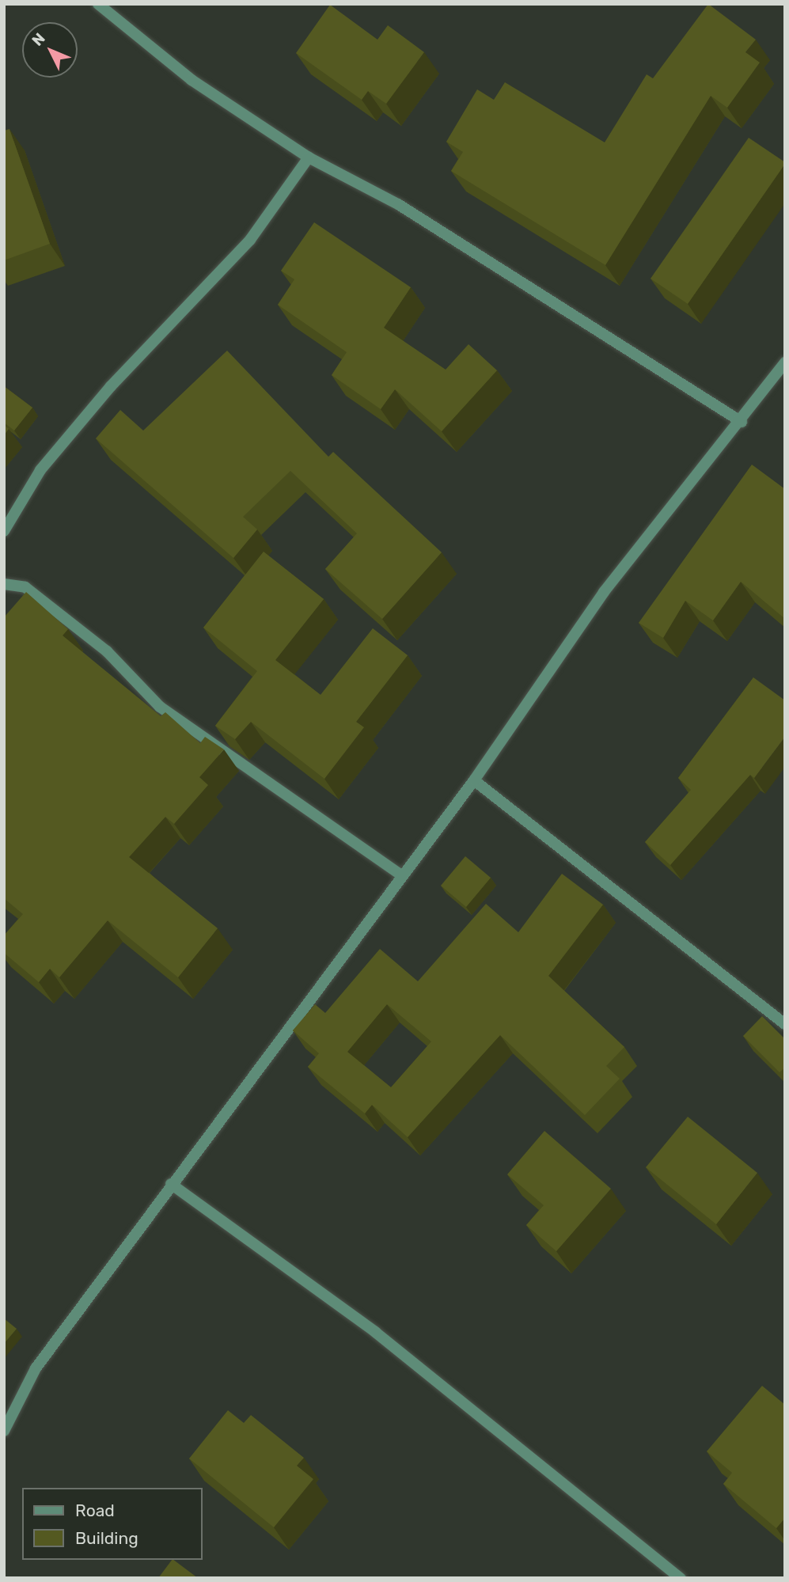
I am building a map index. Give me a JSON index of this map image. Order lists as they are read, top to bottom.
{
  "legend": ["Road", "Building"],
  "north": "top left"
}
